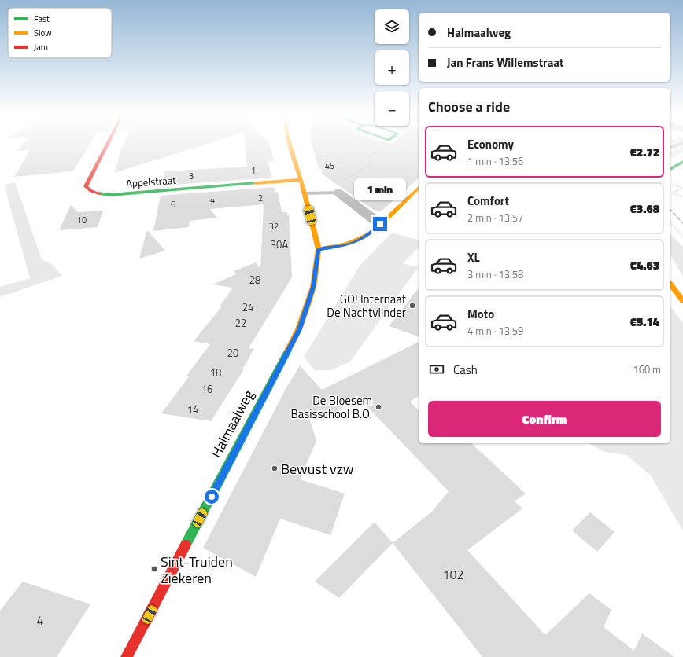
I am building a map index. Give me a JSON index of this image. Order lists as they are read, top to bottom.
{
  "streets": {
    "street": ["Appelstraat", "Halmaalweg"]
  },
  "crossings": [
    ["Appelstraat", "Halmaalweg"]
  ],
  "places": {
    "other": ["GO! Internaat De Nachtvlinder", "De Bloesem Basisschool B.O.", "Bewust vzw"],
    "transit": ["Sint-Truiden Ziekeren"]
  },
  "house_numbers": [
    "45",
    "1",
    "3",
    "2",
    "4",
    "6",
    "10",
    "32",
    "30A",
    "28",
    "24",
    "22",
    "20",
    "18",
    "16",
    "14",
    "102",
    "4"
  ],
  "legend": ["Fast", "Slow", "Jam"],
  "page": {
    "map_buttons": ["+", "−"],
    "banner": ["Halmaalweg", "Jan Frans Willemstraat"],
    "heading": "Choose a ride",
    "list": [
      {
        "name": "Economy",
        "note": "1 min · 13:56",
        "value": "€2.72"
      },
      {
        "name": "Comfort",
        "note": "2 min · 13:57",
        "value": "€3.68"
      },
      {
        "name": "XL",
        "note": "3 min · 13:58",
        "value": "€4.63"
      },
      {
        "name": "Moto",
        "note": "4 min · 13:59",
        "value": "€5.14"
      }
    ],
    "bubble": "1 min",
    "pay": ["Cash", "160 m"],
    "buttons": "Confirm"
  }
}
